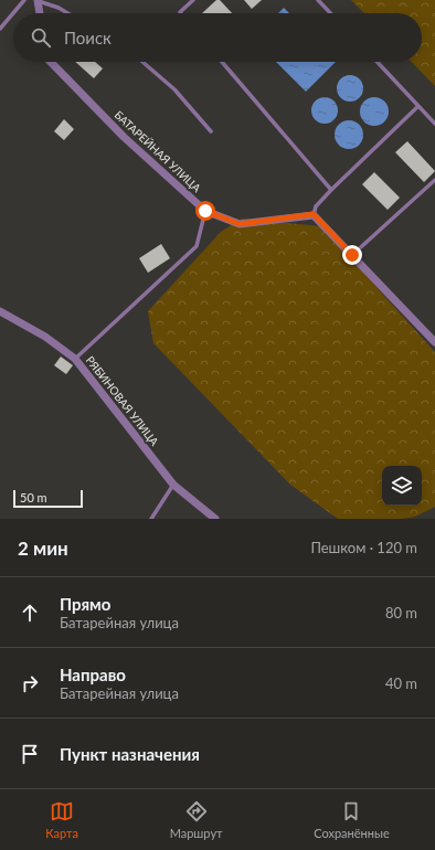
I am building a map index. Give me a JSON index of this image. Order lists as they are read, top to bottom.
{
  "streets": {
    "street": ["БАТАРЕЙНАЯ УЛИЦА", "РЯБИНОВАЯ УЛИЦА"]
  },
  "scale_bar": "50 m",
  "page": {
    "search": "Поиск",
    "scale": "50 m",
    "heading": ["2 мин", "Пешком · 120 m"],
    "list": [
      ["Прямо", "Батарейная улица", "80 m"],
      ["Направо", "Батарейная улица", "40 m"],
      "Пункт назначения"
    ],
    "nav": ["Карта", "Маршрут", "Сохранённые"]
  }
}
